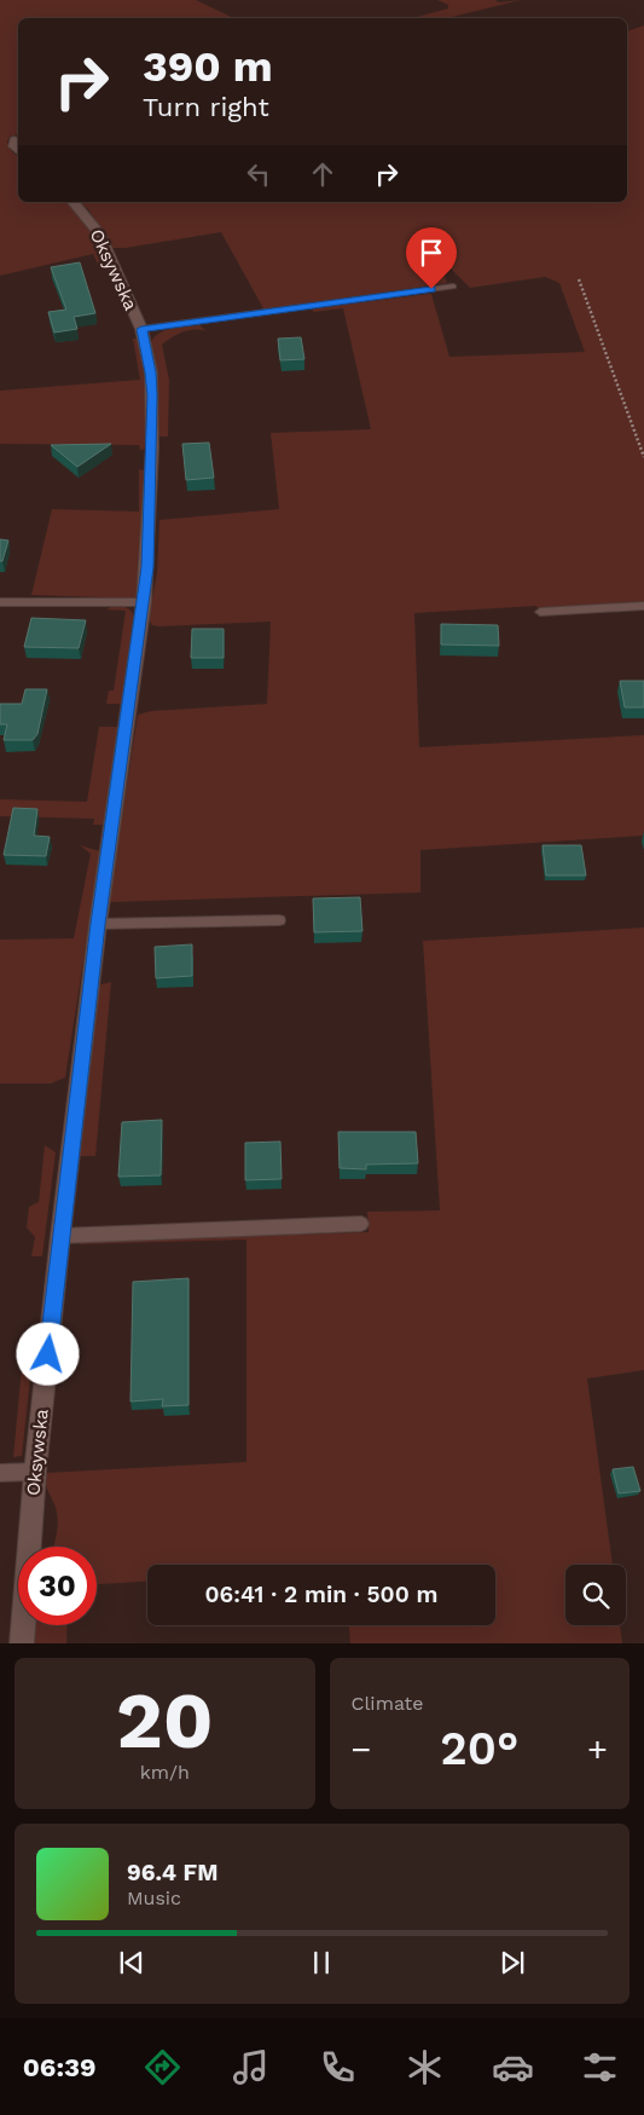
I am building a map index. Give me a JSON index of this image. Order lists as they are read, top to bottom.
{
  "streets": {
    "street": ["Oksywska"]
  },
  "page": {
    "turn": ["390 m", "Turn right"],
    "limit": "30",
    "trip": "06:41 · 2 min · 500 m",
    "tile": [
      ["20", "km/h"],
      "Climate"
    ],
    "heat": ["−", "20°", "+"],
    "song": ["96.4 FM", "Music"],
    "tabs": "06:39"
  }
}
